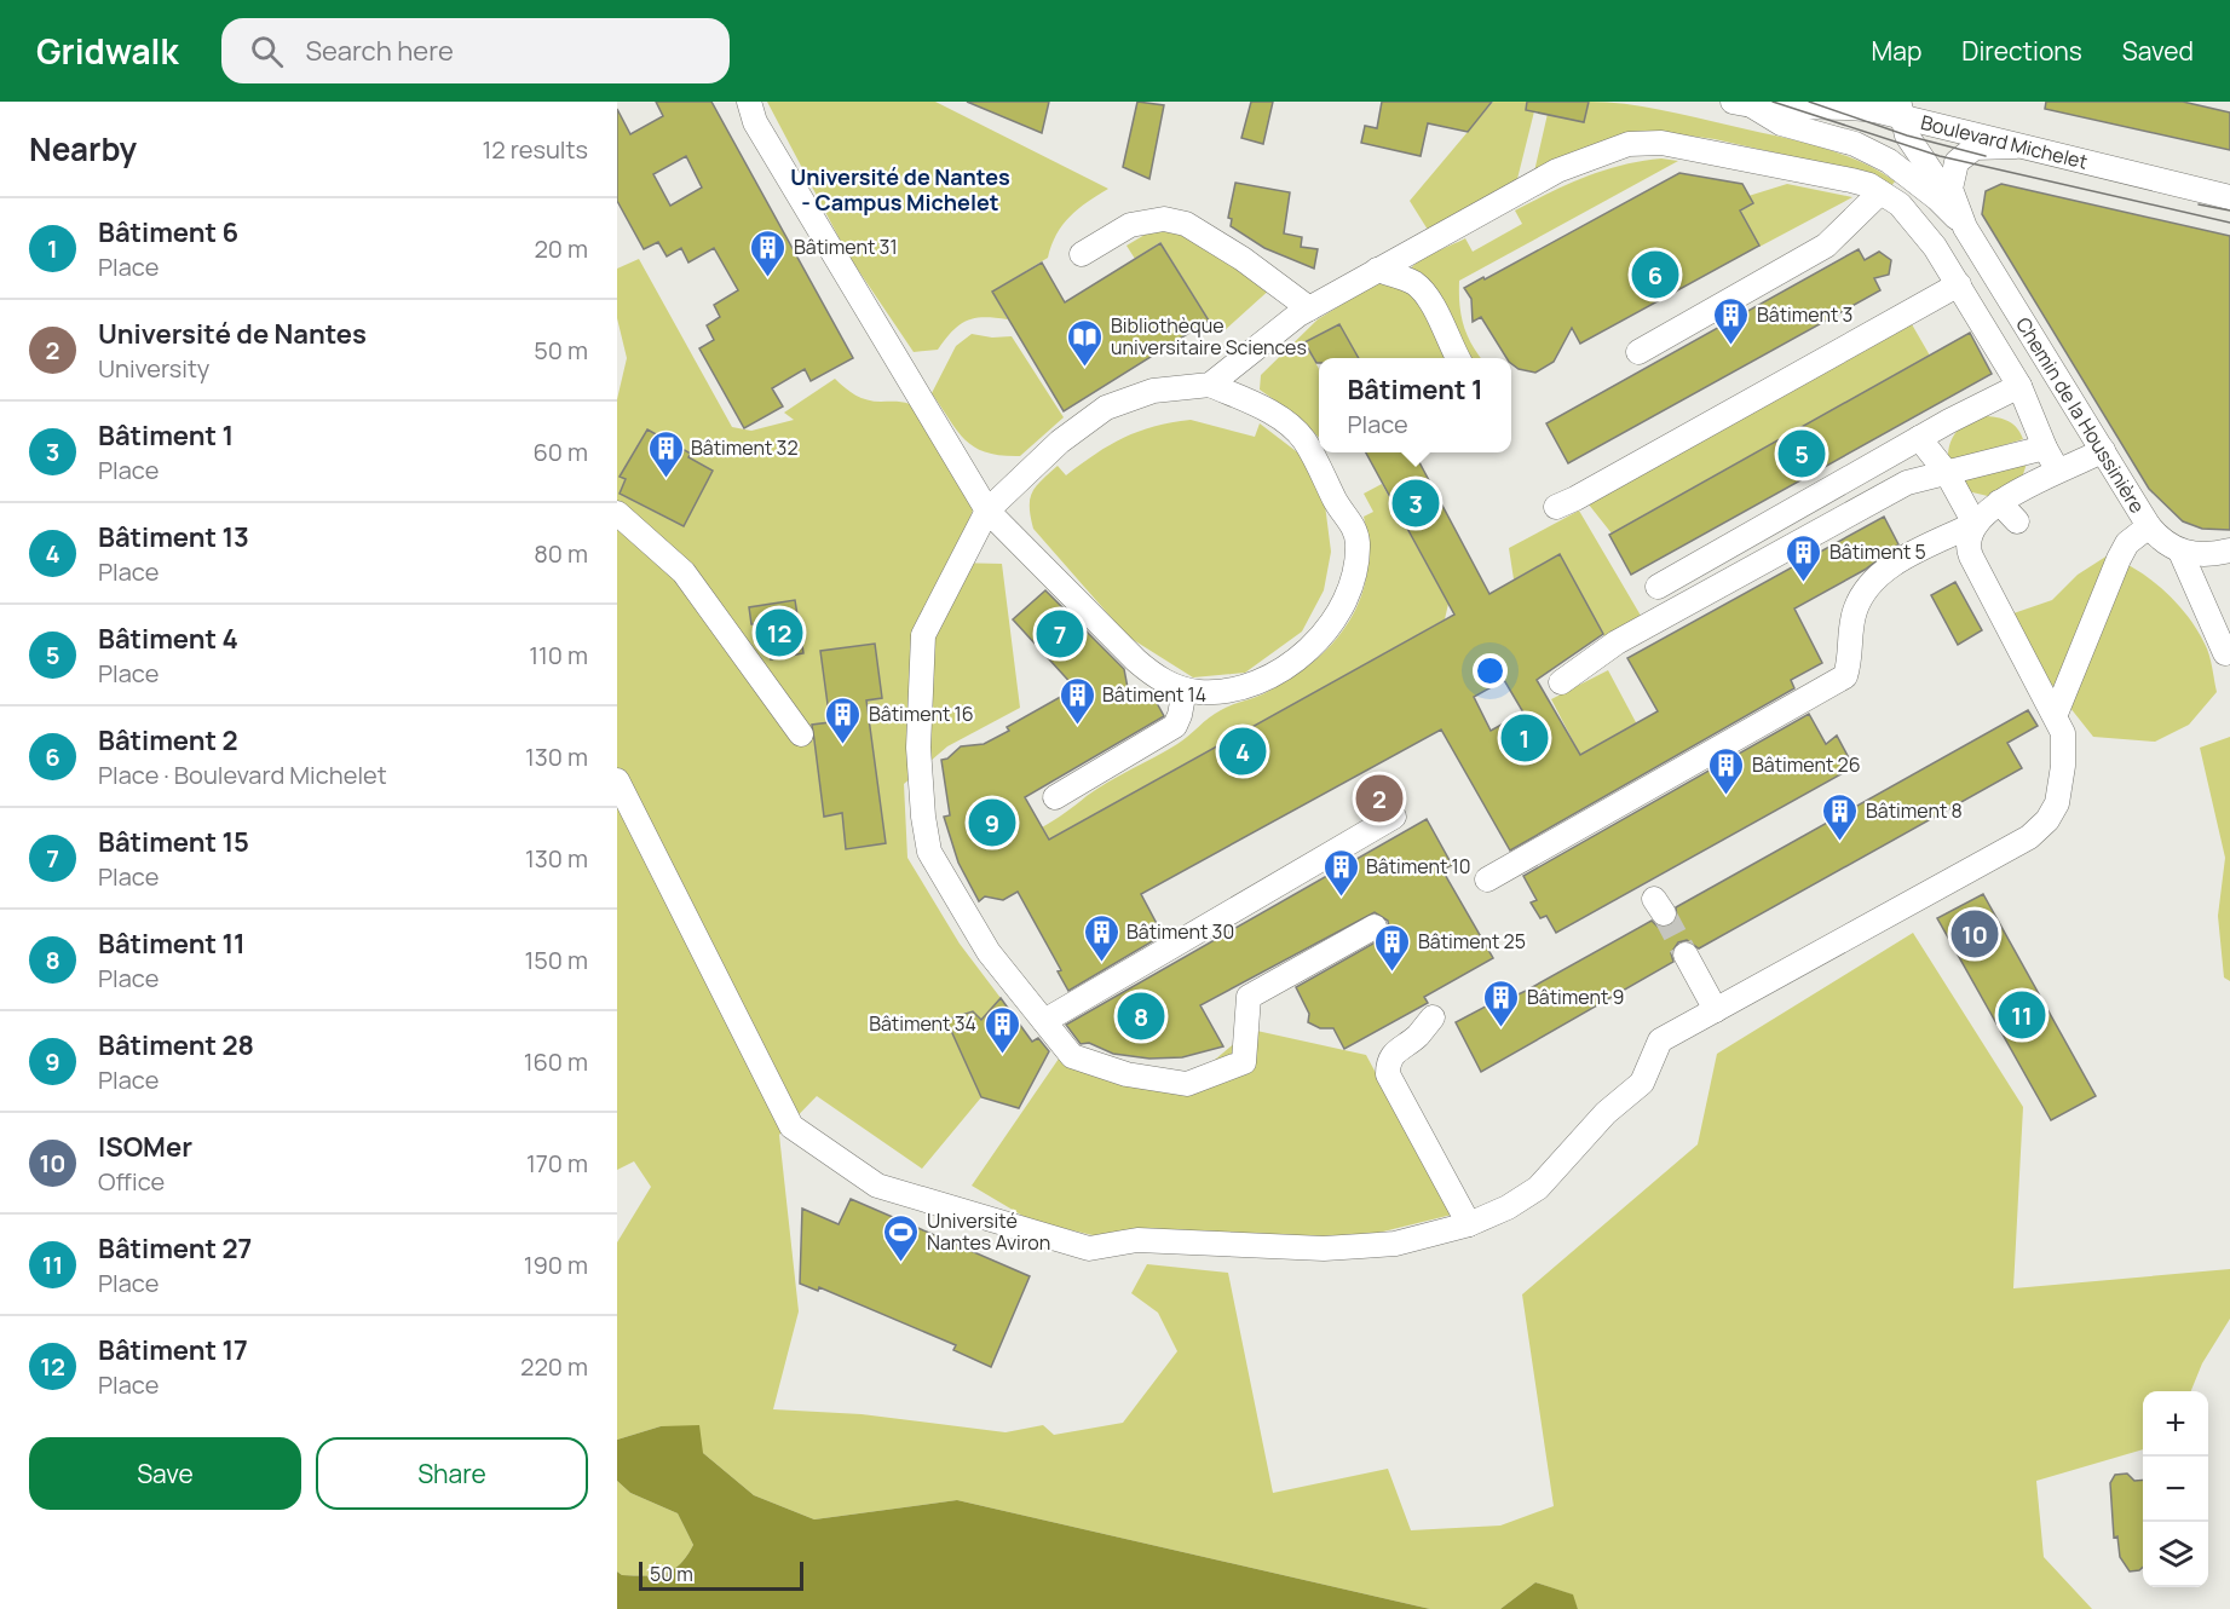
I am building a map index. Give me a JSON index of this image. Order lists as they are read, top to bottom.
{
  "streets": {
    "street": ["Boulevard Michelet", "Chemin de la Houssinière"]
  },
  "crossings": [
    ["Boulevard Michelet", "Chemin de la Houssinière"]
  ],
  "districts": ["Université de Nantes - Campus Michelet"],
  "places": {
    "building": [
      "Bâtiment 31",
      "Bâtiment 3",
      "Bâtiment 32",
      "Bâtiment 5",
      "Bâtiment 14",
      "Bâtiment 16",
      "Bâtiment 26",
      "Bâtiment 8",
      "Bâtiment 10",
      "Bâtiment 30",
      "Bâtiment 25",
      "Bâtiment 9",
      "Bâtiment 34"
    ],
    "library": ["Bibliothèque universitaire Sciences"],
    "sports": ["Université Nantes Aviron"]
  },
  "scale_bar": "50 m",
  "page": {
    "header": "Gridwalk",
    "search": "Search here",
    "nav": ["Map", "Directions", "Saved"],
    "heading": ["Nearby", "12 results"],
    "list": [
      {
        "mark": "1",
        "name": "Bâtiment 6",
        "note": "Place",
        "value": "20 m"
      },
      {
        "mark": "2",
        "name": "Université de Nantes",
        "note": "University",
        "value": "50 m"
      },
      {
        "mark": "3",
        "name": "Bâtiment 1",
        "note": "Place",
        "value": "60 m"
      },
      {
        "mark": "4",
        "name": "Bâtiment 13",
        "note": "Place",
        "value": "80 m"
      },
      {
        "mark": "5",
        "name": "Bâtiment 4",
        "note": "Place",
        "value": "110 m"
      },
      {
        "mark": "6",
        "name": "Bâtiment 2",
        "note": "Place · Boulevard Michelet",
        "value": "130 m"
      },
      {
        "mark": "7",
        "name": "Bâtiment 15",
        "note": "Place",
        "value": "130 m"
      },
      {
        "mark": "8",
        "name": "Bâtiment 11",
        "note": "Place",
        "value": "150 m"
      },
      {
        "mark": "9",
        "name": "Bâtiment 28",
        "note": "Place",
        "value": "160 m"
      },
      {
        "mark": "10",
        "name": "ISOMer",
        "note": "Office",
        "value": "170 m"
      },
      {
        "mark": "11",
        "name": "Bâtiment 27",
        "note": "Place",
        "value": "190 m"
      },
      {
        "mark": "12",
        "name": "Bâtiment 17",
        "note": "Place",
        "value": "220 m"
      }
    ],
    "pins": [
      "6",
      "5",
      "3",
      "12",
      "7",
      "1",
      "4",
      "2",
      "9",
      "10",
      "11",
      "8"
    ],
    "popup": ["Bâtiment 1", "Place"],
    "map_buttons": ["+", "−"],
    "buttons": ["Save", "Share"],
    "scale": "50 m"
  }
}
